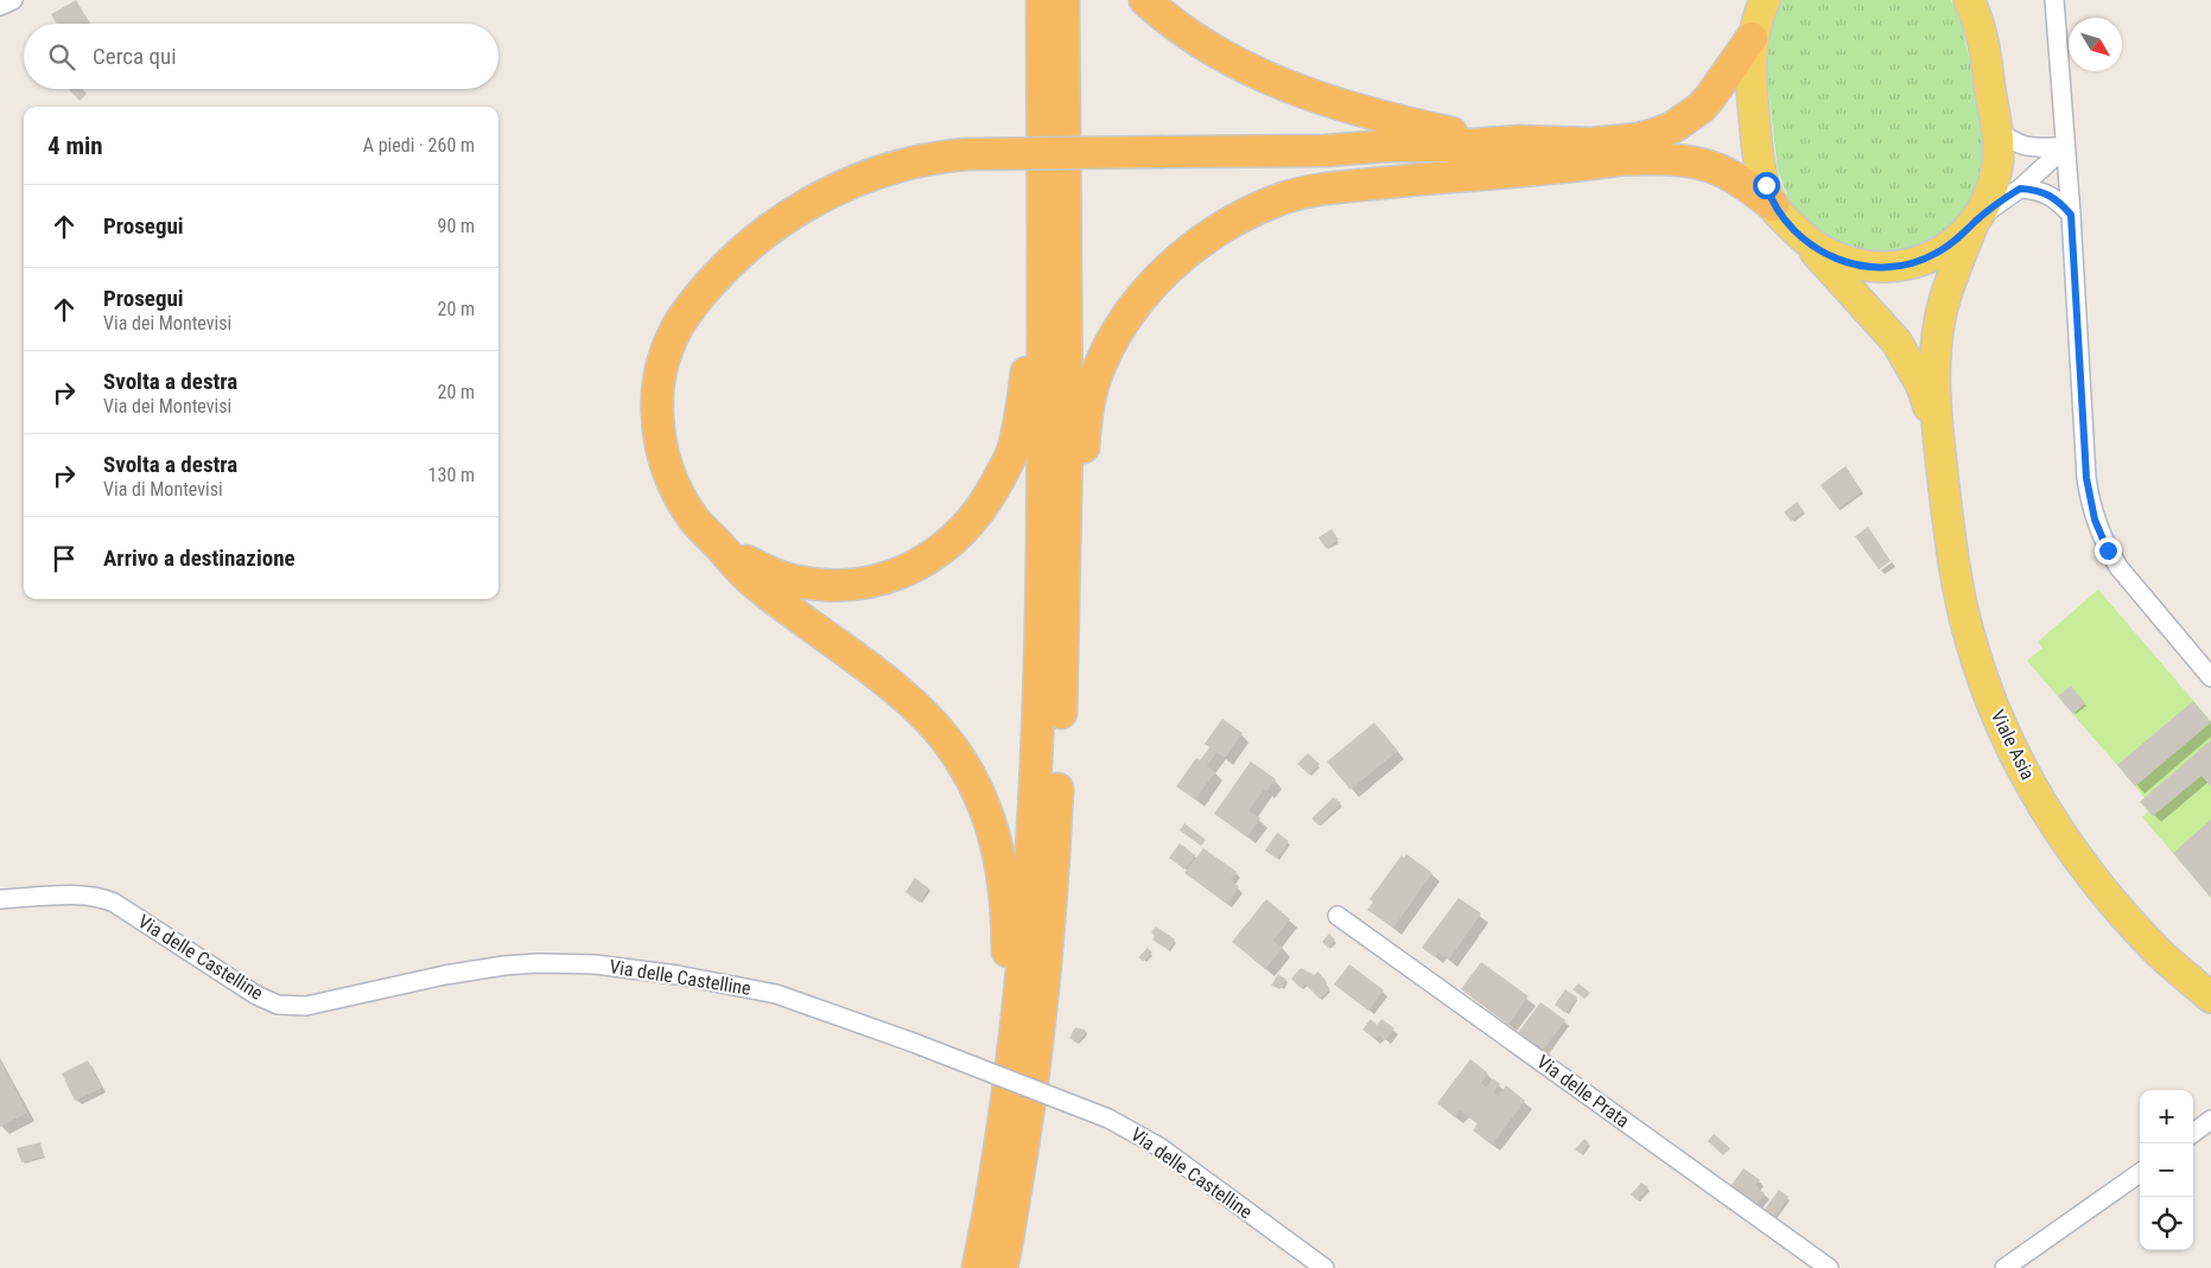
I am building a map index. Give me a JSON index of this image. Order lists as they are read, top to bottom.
{
  "streets": {
    "main road": ["Viale Asia"],
    "street": ["Via delle Castelline", "Via delle Prata"]
  },
  "north": "bottom right",
  "page": {
    "search": "Cerca qui",
    "heading": ["4 min", "A piedi · 260 m"],
    "list": [
      ["Prosegui", "90 m"],
      ["Prosegui", "Via dei Montevisi", "20 m"],
      ["Svolta a destra", "Via dei Montevisi", "20 m"],
      ["Svolta a destra", "Via di Montevisi", "130 m"],
      "Arrivo a destinazione"
    ],
    "map_buttons": ["+", "−"]
  }
}
